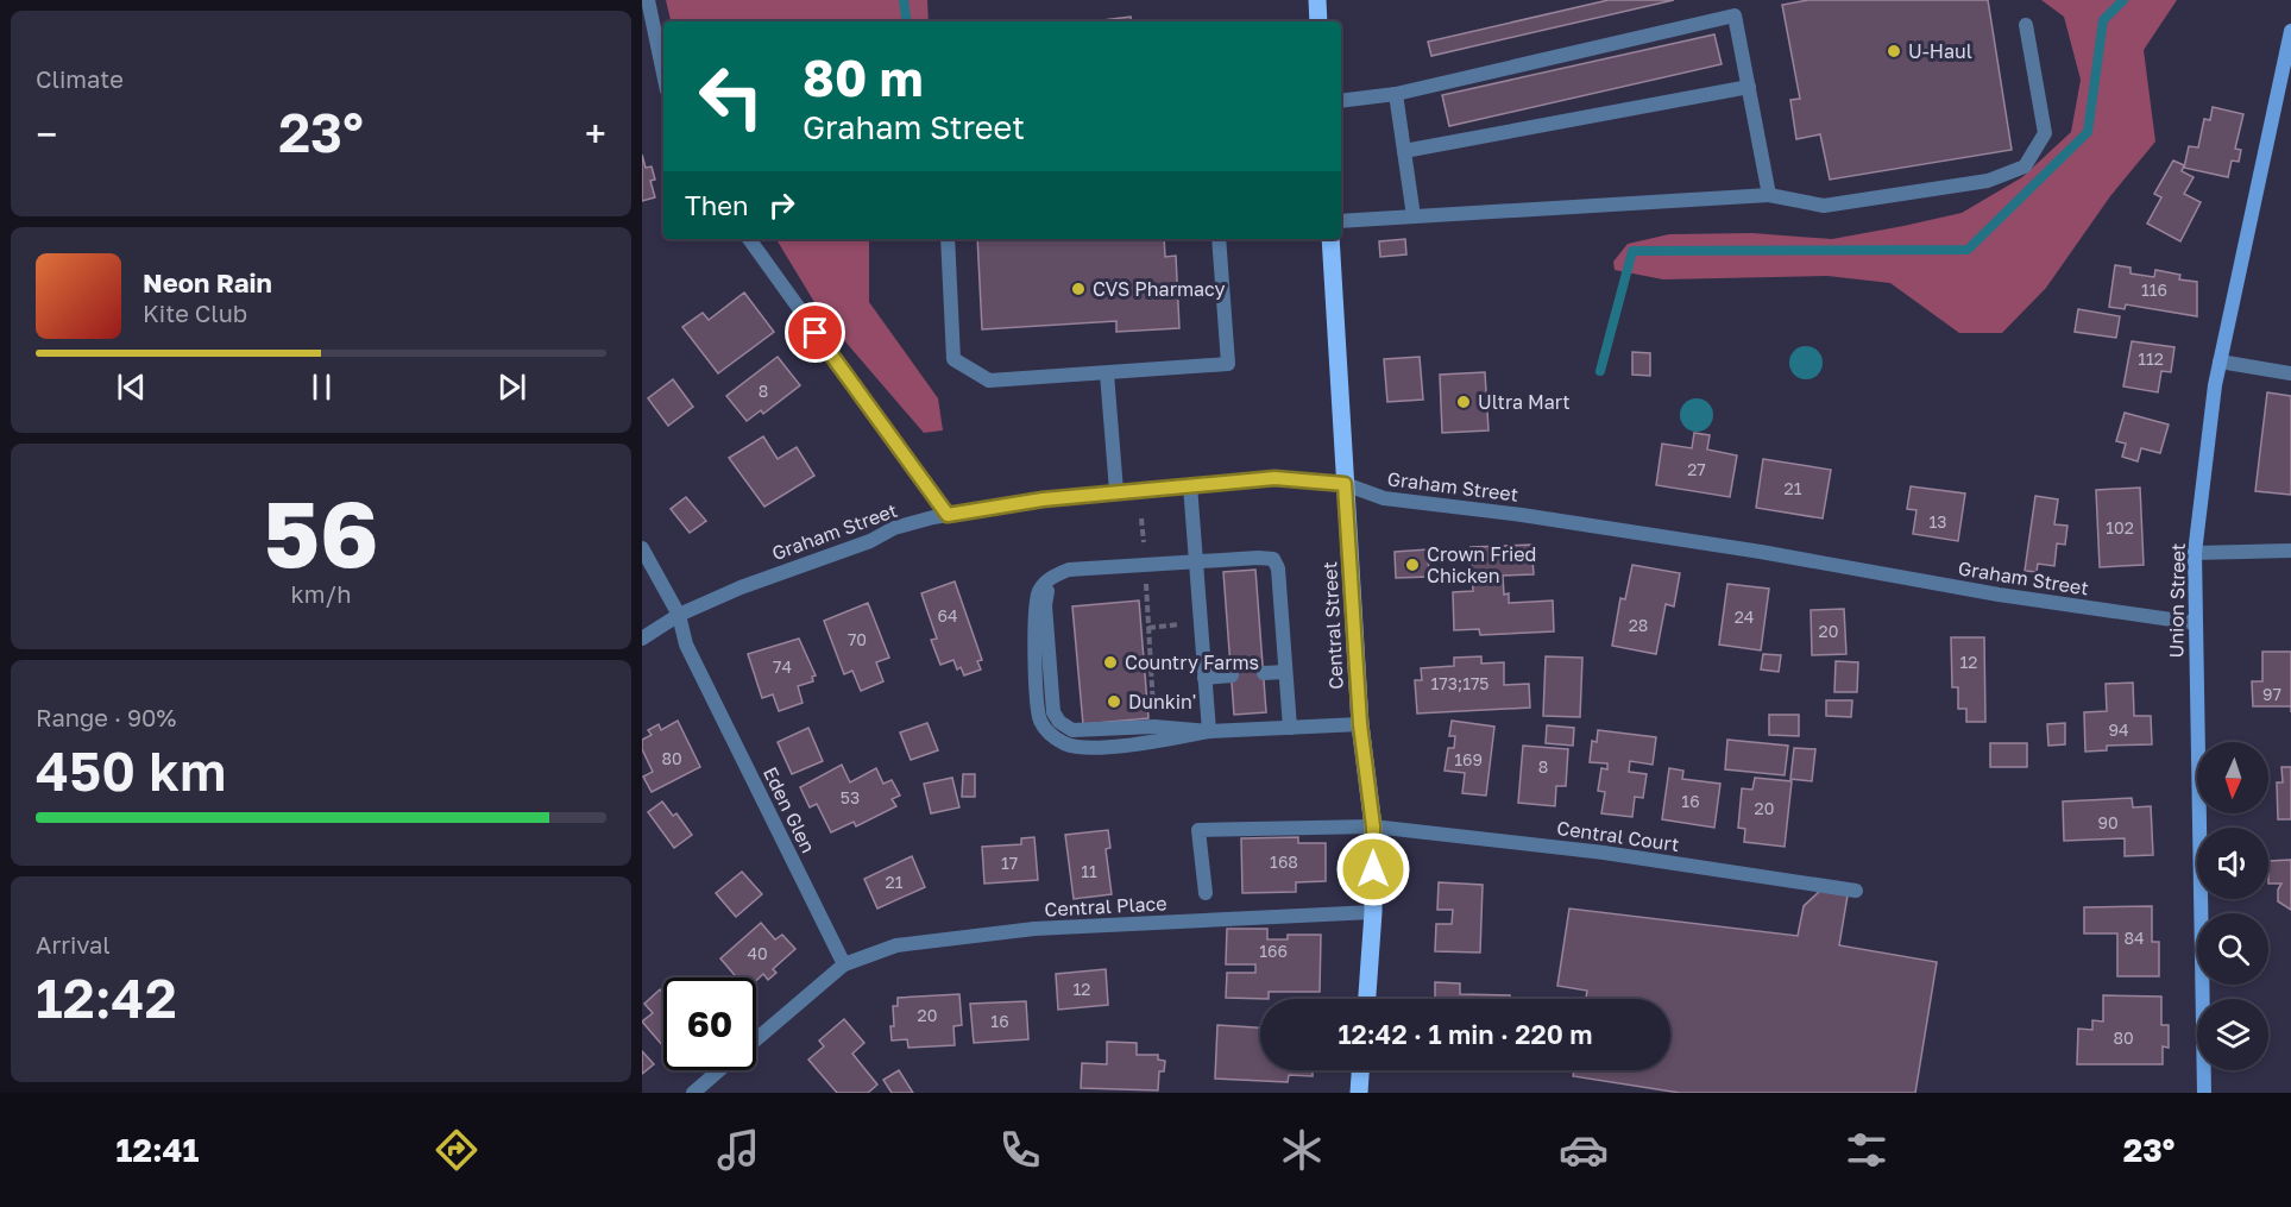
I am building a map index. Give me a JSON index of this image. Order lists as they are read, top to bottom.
{
  "streets": {
    "main road": ["Union Street", "Central Street"],
    "street": [
      "Graham Street",
      "Eden Glen",
      "Central Court",
      "Central Place"
    ]
  },
  "crossings": [
    ["Graham Street", "Union Street"],
    ["Graham Street", "Central Street"],
    ["Graham Street", "Eden Glen"],
    ["Central Street", "Central Court"],
    ["Central Street", "Central Place"],
    ["Eden Glen", "Central Place"]
  ],
  "places": [
    "U-Haul",
    "CVS Pharmacy",
    "Ultra Mart",
    "Crown Fried Chicken",
    "Country Farms",
    "Dunkin'"
  ],
  "house_numbers": [
    "116",
    "112",
    "8",
    "27",
    "21",
    "13",
    "102",
    "64",
    "24",
    "28",
    "20",
    "70",
    "12",
    "74",
    "173;175",
    "97",
    "94",
    "80",
    "169",
    "8",
    "53",
    "16",
    "20",
    "90",
    "168",
    "17",
    "11",
    "21",
    "84",
    "166",
    "40",
    "12",
    "20",
    "16",
    "80"
  ],
  "north": "bottom",
  "page": {
    "tile": [
      "Climate",
      ["56", "km/h"],
      ["Range · 90%", "450 km"],
      ["Arrival", "12:42"]
    ],
    "turn": ["80 m", "Graham Street"],
    "heat": ["−", "23°", "+"],
    "then": "Then",
    "song": ["Neon Rain", "Kite Club"],
    "limit": "60",
    "trip": "12:42 · 1 min · 220 m",
    "tabs": ["12:41", "23°"]
  }
}
